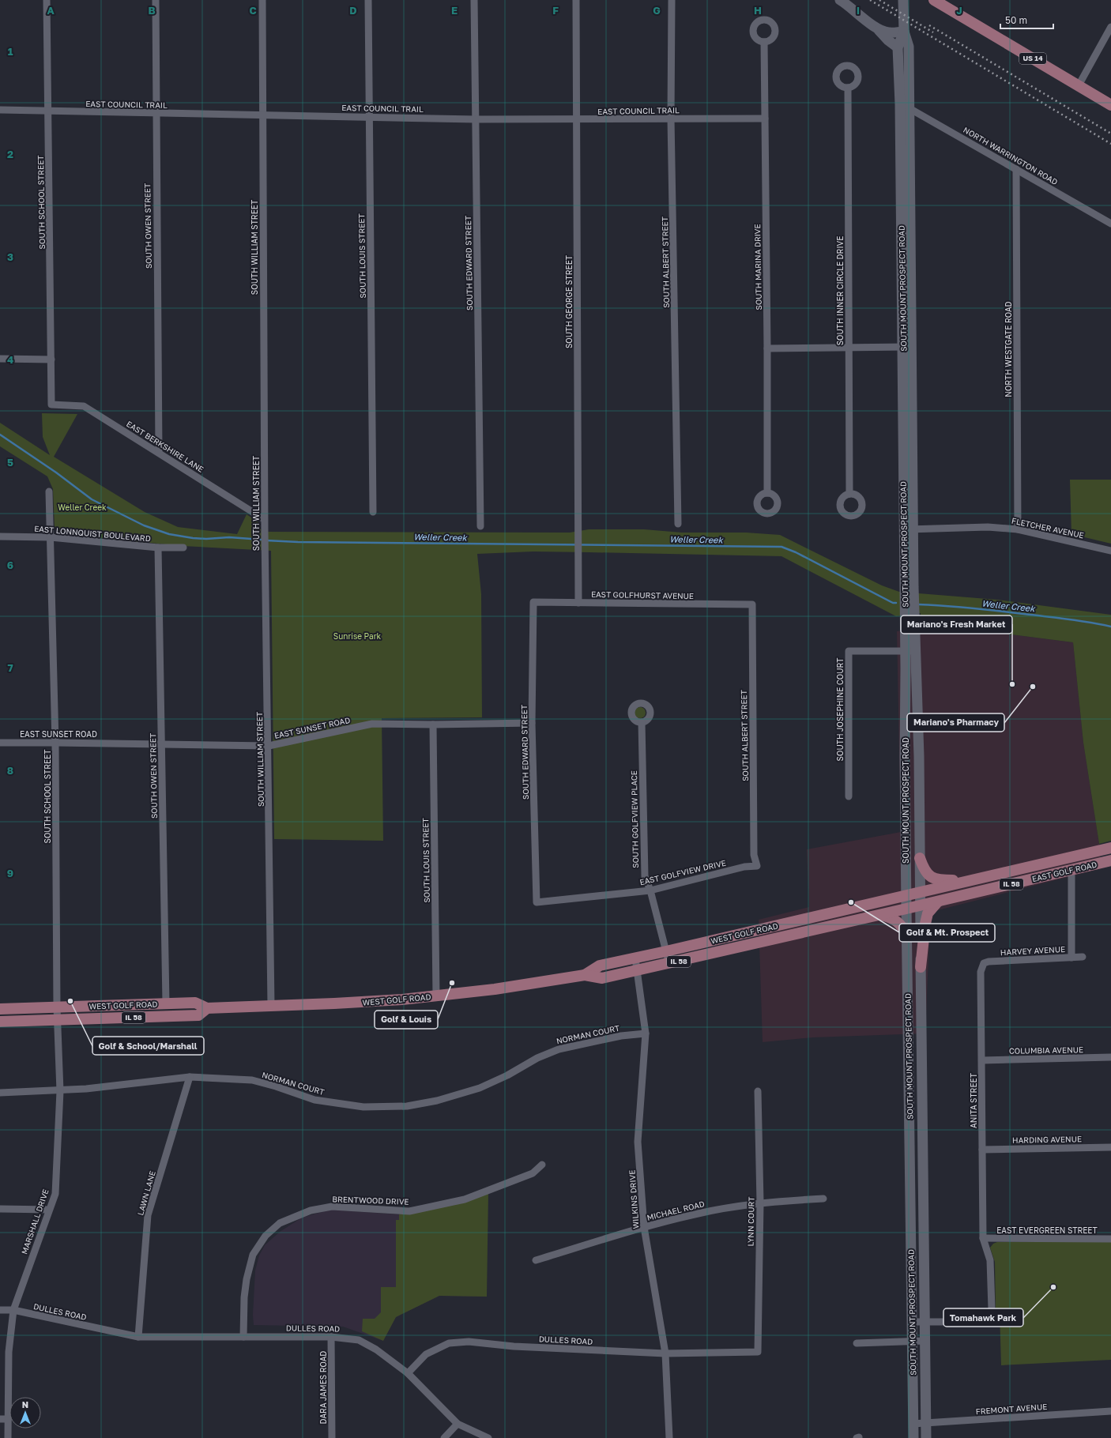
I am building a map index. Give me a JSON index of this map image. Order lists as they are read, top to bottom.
{
  "streets": {
    "main road": [
      "US 14",
      "SOUTH MOUNT PROSPECT ROAD",
      "EAST GOLF ROAD",
      "IL 58",
      "WEST GOLF ROAD"
    ],
    "street": [
      "EAST COUNCIL TRAIL",
      "NORTH WARRINGTON ROAD",
      "SOUTH SCHOOL STREET",
      "SOUTH OWEN STREET",
      "SOUTH WILLIAM STREET",
      "SOUTH LOUIS STREET",
      "SOUTH ALBERT STREET",
      "SOUTH EDWARD STREET",
      "SOUTH MARINA DRIVE",
      "SOUTH INNER CIRCLE DRIVE",
      "SOUTH GEORGE STREET",
      "NORTH WESTGATE ROAD",
      "EAST BERKSHIRE LANE",
      "FLETCHER AVENUE",
      "EAST LONNQUIST BOULEVARD",
      "EAST GOLFHURST AVENUE",
      "SOUTH JOSEPHINE COURT",
      "EAST SUNSET ROAD",
      "SOUTH GOLFVIEW PLACE",
      "EAST GOLFVIEW DRIVE",
      "HARVEY AVENUE",
      "NORMAN COURT",
      "COLUMBIA AVENUE",
      "ANITA STREET",
      "HARDING AVENUE",
      "LAWN LANE",
      "WILKINS DRIVE",
      "BRENTWOOD DRIVE",
      "MICHAEL ROAD",
      "MARSHALL DRIVE",
      "LYNN COURT",
      "EAST EVERGREEN STREET",
      "DULLES ROAD",
      "DARA JAMES ROAD",
      "FREMONT AVENUE"
    ]
  },
  "crossings": [
    ["EAST COUNCIL TRAIL", "SOUTH SCHOOL STREET"],
    ["EAST COUNCIL TRAIL", "SOUTH OWEN STREET"],
    ["EAST COUNCIL TRAIL", "SOUTH WILLIAM STREET"],
    ["EAST COUNCIL TRAIL", "SOUTH LOUIS STREET"],
    ["EAST COUNCIL TRAIL", "SOUTH ALBERT STREET"],
    ["EAST COUNCIL TRAIL", "SOUTH EDWARD STREET"],
    ["EAST COUNCIL TRAIL", "SOUTH MARINA DRIVE"],
    ["EAST COUNCIL TRAIL", "SOUTH GEORGE STREET"],
    ["NORTH WARRINGTON ROAD", "SOUTH MOUNT PROSPECT ROAD"],
    ["NORTH WARRINGTON ROAD", "NORTH WESTGATE ROAD"],
    ["SOUTH SCHOOL STREET", "EAST BERKSHIRE LANE"],
    ["SOUTH SCHOOL STREET", "EAST LONNQUIST BOULEVARD"],
    ["SOUTH SCHOOL STREET", "EAST SUNSET ROAD"],
    ["SOUTH SCHOOL STREET", "WEST GOLF ROAD"],
    ["SOUTH SCHOOL STREET", "MARSHALL DRIVE"],
    ["SOUTH OWEN STREET", "EAST BERKSHIRE LANE"],
    ["SOUTH OWEN STREET", "EAST LONNQUIST BOULEVARD"],
    ["SOUTH OWEN STREET", "EAST SUNSET ROAD"],
    ["SOUTH OWEN STREET", "WEST GOLF ROAD"],
    ["SOUTH WILLIAM STREET", "EAST BERKSHIRE LANE"],
    ["SOUTH WILLIAM STREET", "EAST SUNSET ROAD"],
    ["SOUTH WILLIAM STREET", "WEST GOLF ROAD"],
    ["SOUTH LOUIS STREET", "EAST SUNSET ROAD"],
    ["SOUTH LOUIS STREET", "WEST GOLF ROAD"],
    ["SOUTH ALBERT STREET", "EAST GOLFHURST AVENUE"],
    ["SOUTH ALBERT STREET", "EAST GOLFVIEW DRIVE"],
    ["SOUTH EDWARD STREET", "EAST GOLFHURST AVENUE"],
    ["SOUTH EDWARD STREET", "EAST SUNSET ROAD"],
    ["SOUTH EDWARD STREET", "EAST GOLFVIEW DRIVE"],
    ["SOUTH MOUNT PROSPECT ROAD", "FLETCHER AVENUE"],
    ["SOUTH MOUNT PROSPECT ROAD", "SOUTH JOSEPHINE COURT"],
    ["SOUTH MOUNT PROSPECT ROAD", "EAST GOLF ROAD"],
    ["SOUTH MOUNT PROSPECT ROAD", "WEST GOLF ROAD"],
    ["SOUTH MOUNT PROSPECT ROAD", "ANITA STREET"],
    ["SOUTH MOUNT PROSPECT ROAD", "FREMONT AVENUE"],
    ["SOUTH GEORGE STREET", "EAST GOLFHURST AVENUE"],
    ["NORTH WESTGATE ROAD", "FLETCHER AVENUE"],
    ["SOUTH GOLFVIEW PLACE", "EAST GOLFVIEW DRIVE"],
    ["SOUTH GOLFVIEW PLACE", "WEST GOLF ROAD"],
    ["EAST GOLF ROAD", "WEST GOLF ROAD"],
    ["WEST GOLF ROAD", "WILKINS DRIVE"],
    ["WEST GOLF ROAD", "MARSHALL DRIVE"],
    ["HARVEY AVENUE", "ANITA STREET"],
    ["NORMAN COURT", "LAWN LANE"],
    ["NORMAN COURT", "WILKINS DRIVE"],
    ["NORMAN COURT", "MARSHALL DRIVE"],
    ["COLUMBIA AVENUE", "ANITA STREET"],
    ["ANITA STREET", "HARDING AVENUE"],
    ["ANITA STREET", "EAST EVERGREEN STREET"],
    ["LAWN LANE", "DULLES ROAD"],
    ["WILKINS DRIVE", "MICHAEL ROAD"],
    ["WILKINS DRIVE", "DULLES ROAD"],
    ["BRENTWOOD DRIVE", "DULLES ROAD"],
    ["MICHAEL ROAD", "LYNN COURT"],
    ["MARSHALL DRIVE", "DULLES ROAD"],
    ["LYNN COURT", "DULLES ROAD"],
    ["DULLES ROAD", "DARA JAMES ROAD"]
  ],
  "water": ["Weller Creek"],
  "parks": ["Weller Creek", "Sunrise Park"],
  "places": [
    "Mariano's Fresh Market",
    "Mariano's Pharmacy",
    "Golf & Mt. Prospect",
    "Golf & Louis",
    "Golf & School/Marshall",
    "Tomahawk Park"
  ],
  "scale_bar": "50 m",
  "north": "top",
  "grid": {
    "columns": [
      "A",
      "B",
      "C",
      "D",
      "E",
      "F",
      "G",
      "H",
      "I",
      "J"
    ],
    "rows": [
      "1",
      "2",
      "3",
      "4",
      "5",
      "6",
      "7",
      "8",
      "9"
    ]
  }
}
